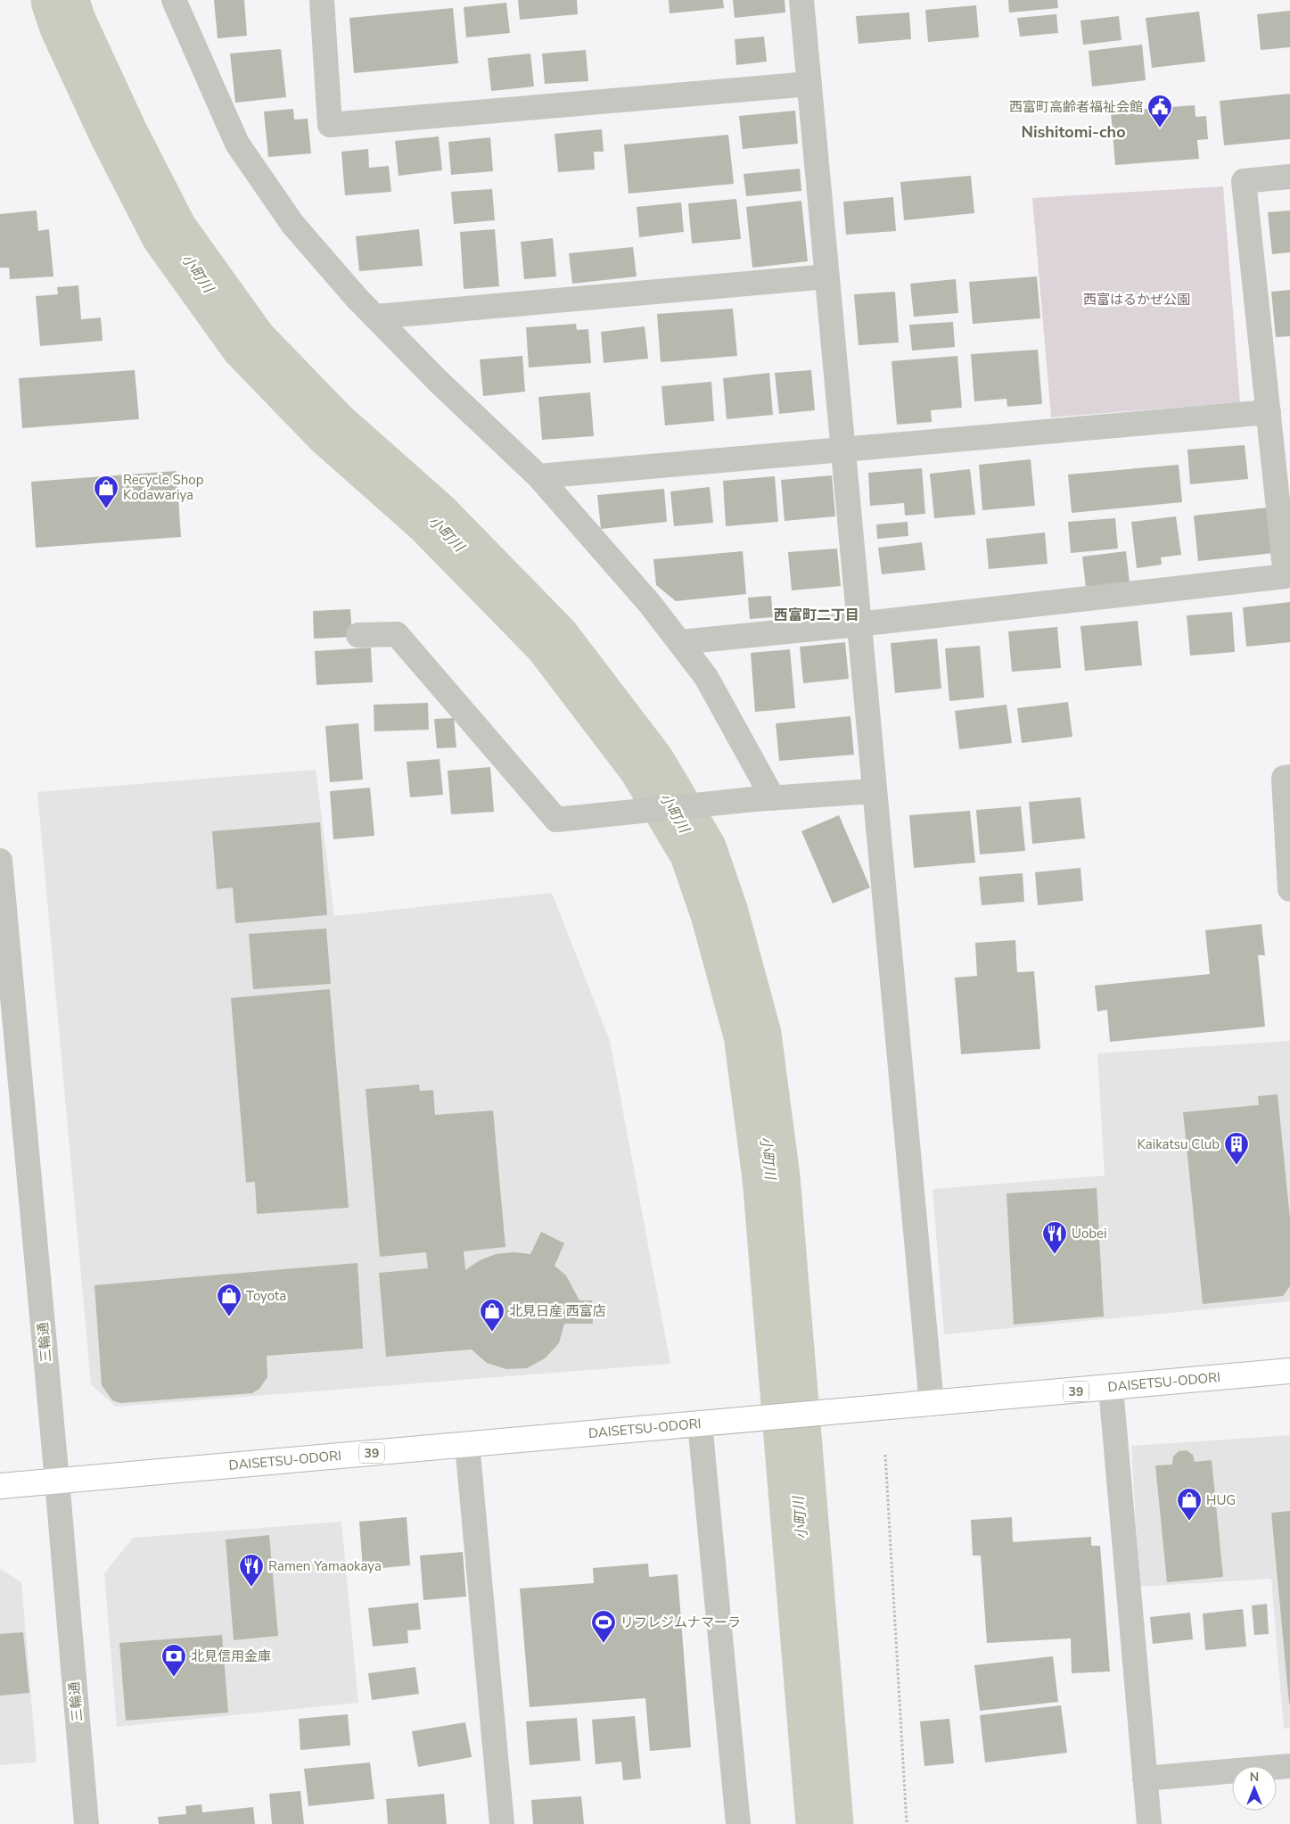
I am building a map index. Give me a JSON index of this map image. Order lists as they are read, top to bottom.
{
  "streets": {
    "highway": ["DAISETSU-ODORI", "39"],
    "street": ["三輪通"]
  },
  "crossings": [
    ["三輪通", "DAISETSU-ODORI"]
  ],
  "districts": ["Nishitomi-cho", "西富町二丁目"],
  "water": ["小町川"],
  "parks": ["西富はるかぜ公園"],
  "places": {
    "public building": ["西富町高齢者福祉会館"],
    "shop": [
      "Recycle Shop Kodawariya",
      "Toyota",
      "北見日産 西富店",
      "HUG"
    ],
    "building": ["Kaikatsu Club"],
    "restaurant": ["Uobei", "Ramen Yamaokaya"],
    "sports": ["リフレジムナマーラ"],
    "bank": ["北見信用金庫"]
  },
  "north": "top"
}
